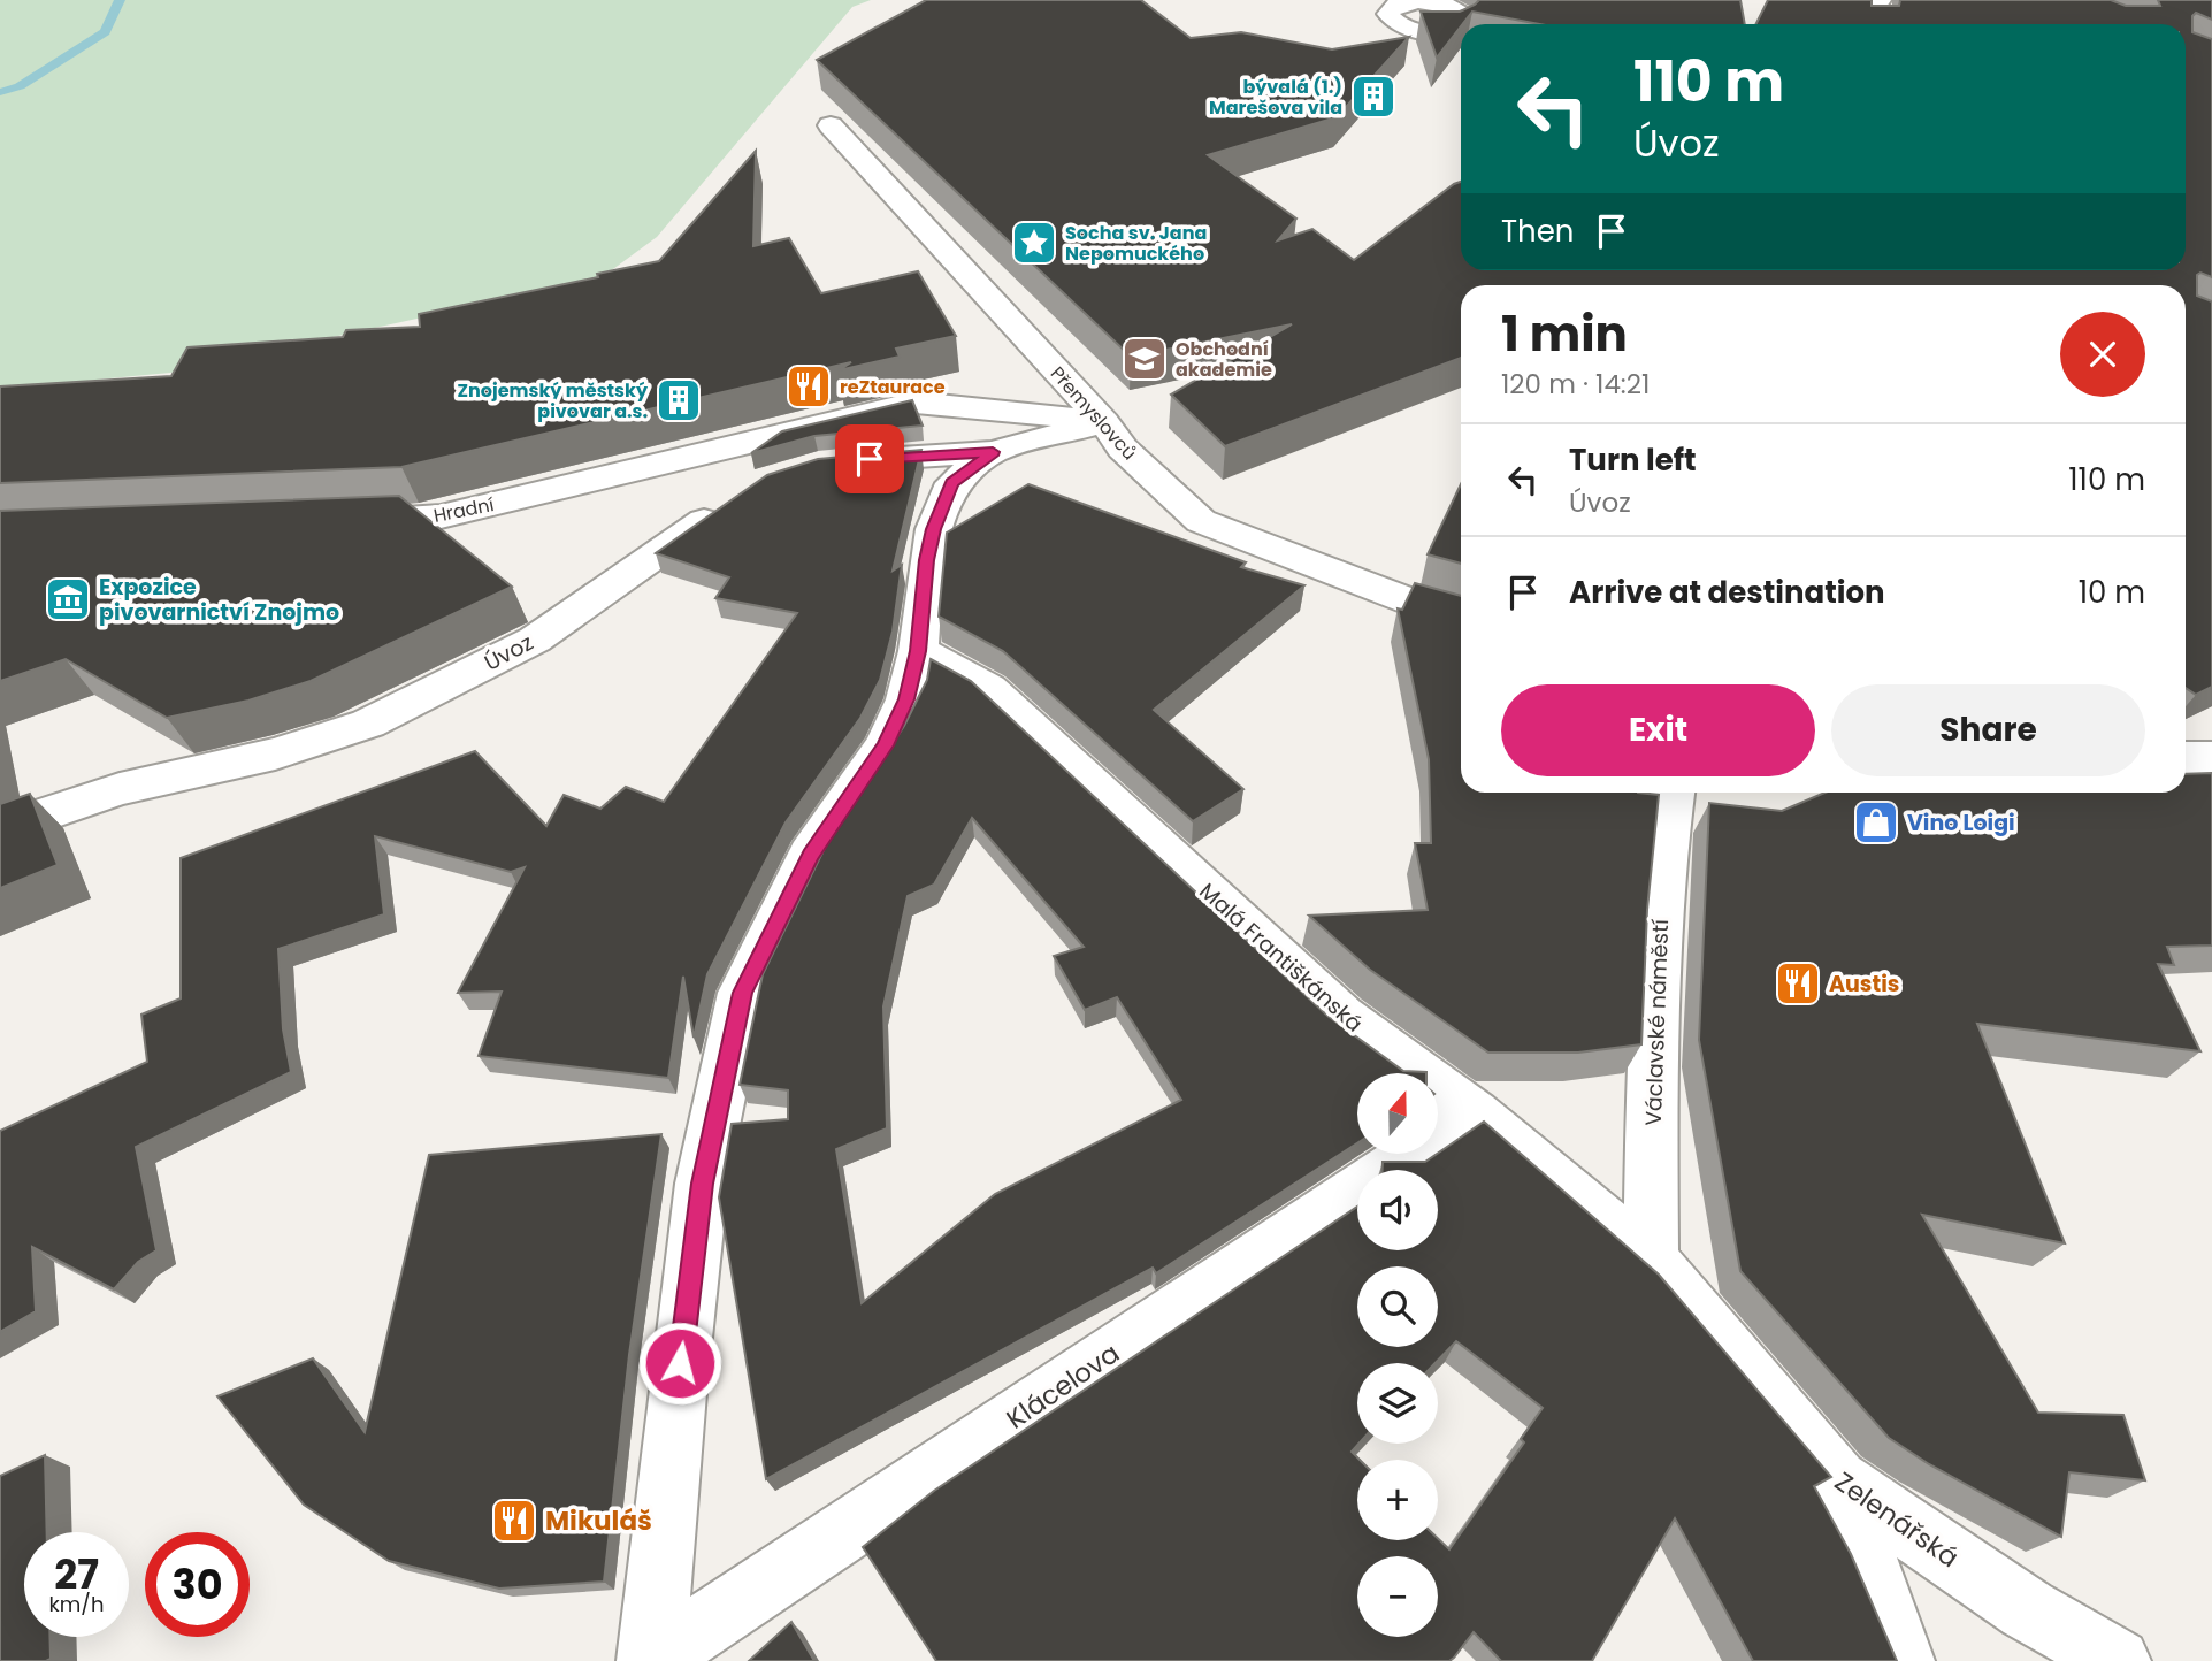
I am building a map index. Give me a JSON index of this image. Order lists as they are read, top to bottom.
{
  "streets": {
    "street": [
      "Přemyslovců",
      "Hradní",
      "Úvoz",
      "Malá Františkánská",
      "Václavské náměstí",
      "Klácelova",
      "Zelenářská"
    ]
  },
  "crossings": [
    ["Přemyslovců", "Hradní"],
    ["Malá Františkánská", "Václavské náměstí"],
    ["Malá Františkánská", "Klácelova"],
    ["Malá Františkánská", "Zelenářská"],
    ["Václavské náměstí", "Zelenářská"]
  ],
  "places": {
    "building": ["bývalá (1.) Marešova vila", "Znojemský městský pivovar a.s."],
    "place": ["Socha sv. Jana Nepomuckého"],
    "school or university": ["Obchodní akademie"],
    "restaurant": ["reZtaurace", "Austis", "Mikuláš"],
    "museum": ["Expozice pivovarnictví Znojmo"],
    "shop": ["Vino Loigi"]
  },
  "north": "top",
  "page": {
    "turn": ["110 m", "Úvoz"],
    "then": "Then",
    "heading": ["1 min", "120 m · 14:21"],
    "list": [
      {
        "name": "Turn left",
        "note": "Úvoz",
        "value": "110 m"
      },
      {
        "name": "Arrive at destination",
        "value": "10 m"
      }
    ],
    "buttons": ["Exit", "Share"],
    "map_buttons": ["+", "−"],
    "speed": "27 km/h",
    "limit": "30"
  }
}
